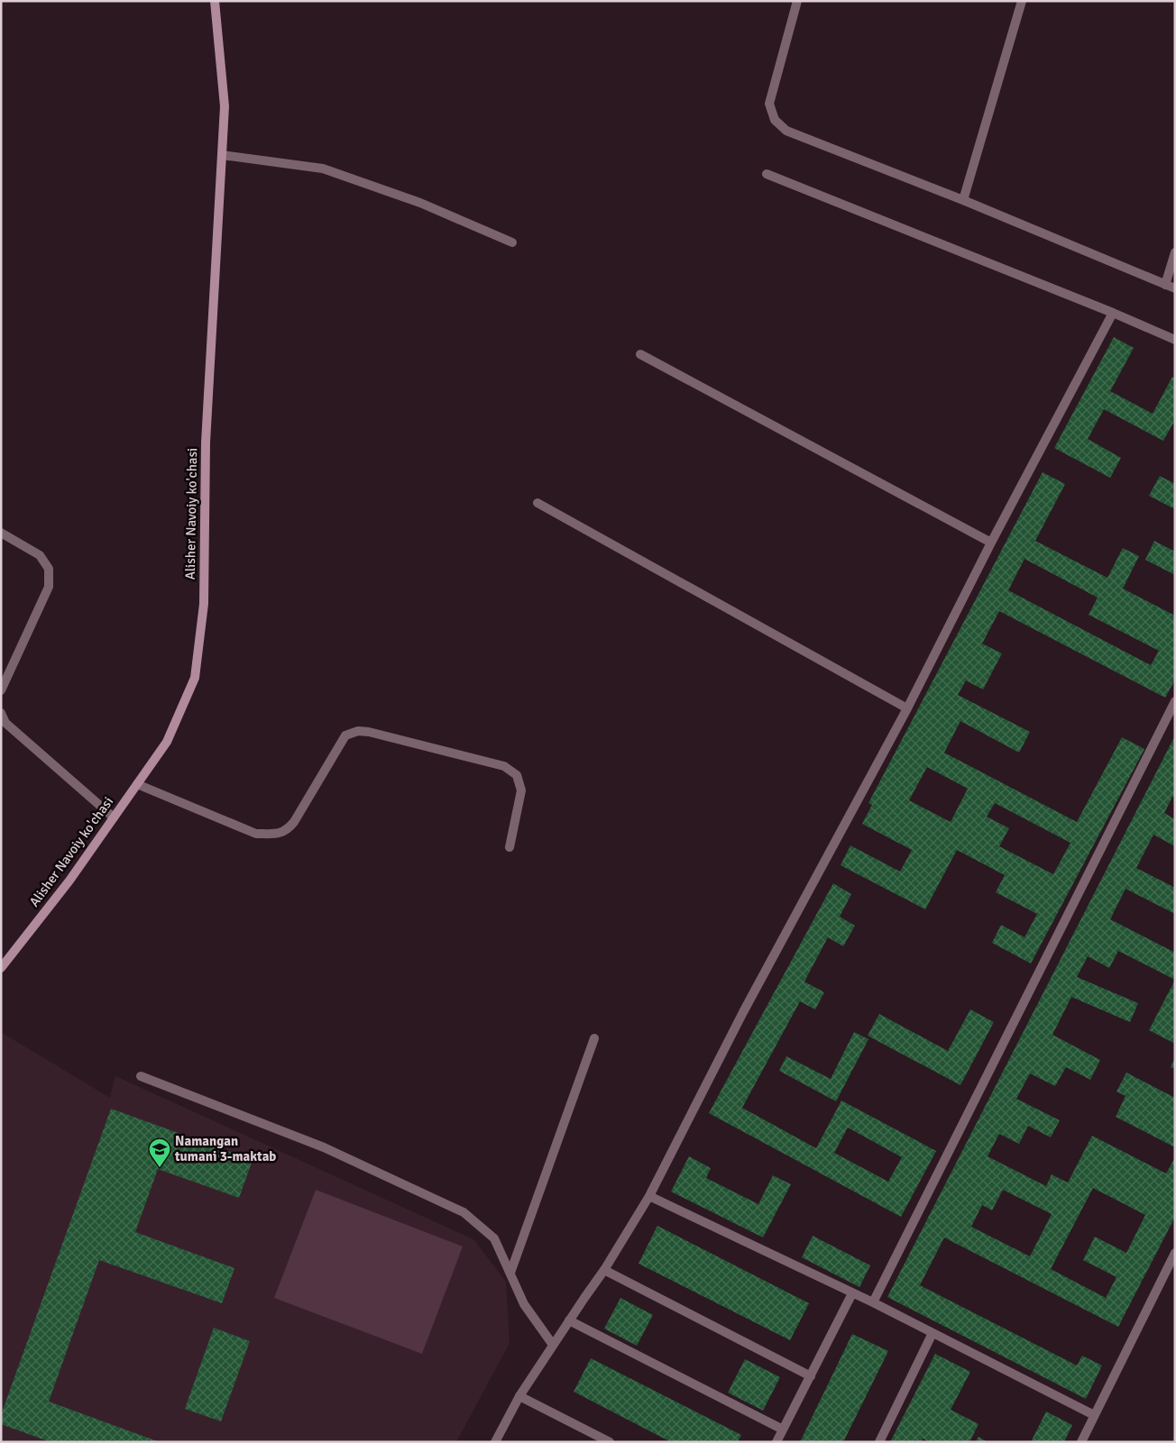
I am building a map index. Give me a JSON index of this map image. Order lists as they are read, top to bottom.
{
  "streets": {
    "main road": ["Alisher Navoiy ko'chasi"]
  },
  "places": {
    "school or university": ["Namangan tumani 3-maktab"]
  }
}
